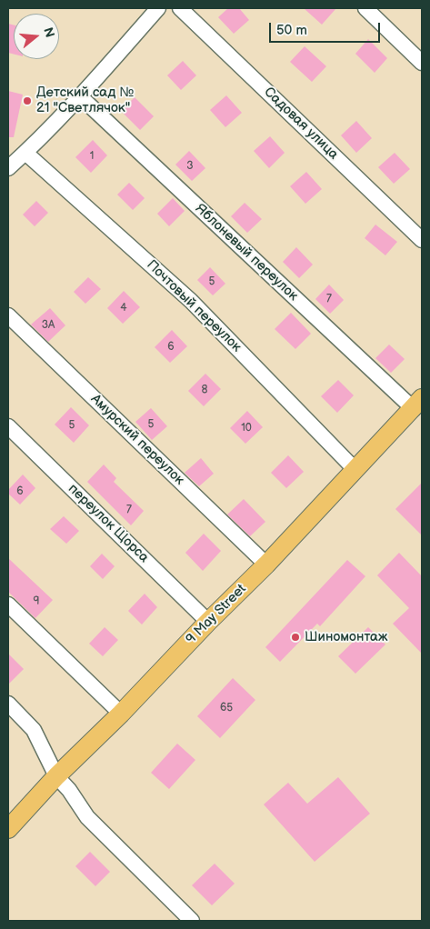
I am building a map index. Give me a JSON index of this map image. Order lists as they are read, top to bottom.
{
  "streets": {
    "main road": ["9 May Street"],
    "street": [
      "Садовая улица",
      "Яблоневый переулок",
      "Почтовый переулок",
      "Амурский переулок",
      "переулок Щорса"
    ]
  },
  "crossings": [
    ["Яблоневый переулок", "9 May Street"],
    ["Почтовый переулок", "9 May Street"],
    ["Амурский переулок", "9 May Street"],
    ["переулок Щорса", "9 May Street"]
  ],
  "places": ["Детский сад № 21 \"Светлячок\"", "Шиномонтаж"],
  "house_numbers": [
    "1",
    "3",
    "5",
    "7",
    "4",
    "3А",
    "6",
    "8",
    "5",
    "5",
    "10",
    "6",
    "7",
    "9",
    "65"
  ],
  "scale_bar": "50 m",
  "north": "right"
}
